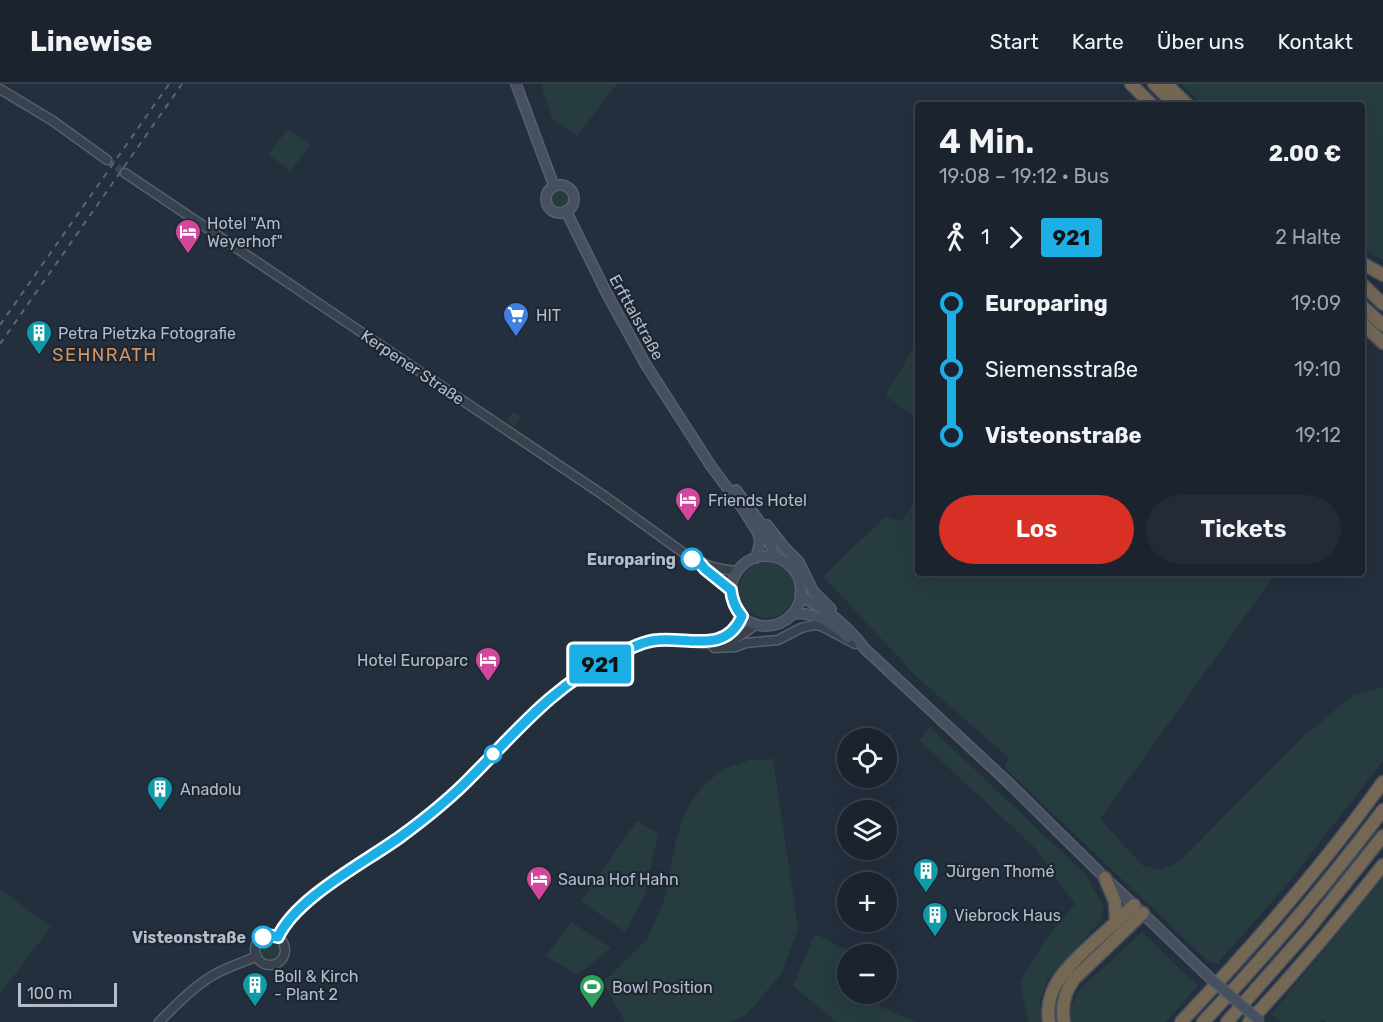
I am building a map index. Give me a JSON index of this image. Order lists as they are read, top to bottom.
{
  "streets": {
    "main road": ["Erfttalstraße"],
    "street": ["Kerpener Straße"]
  },
  "districts": ["SEHNRATH"],
  "places": {
    "hotel": [
      "Hotel \"Am Weyerhof\"",
      "Friends Hotel",
      "Hotel Europarc",
      "Sauna Hof Hahn"
    ],
    "supermarket": ["HIT"],
    "building": [
      "Petra Pietzka Fotografie",
      "Anadolu",
      "Jürgen Thomé",
      "Viebrock Haus",
      "Boll & Kirch - Plant 2"
    ],
    "other": ["Europaring", "Visteonstraße"],
    "sports": ["Bowl Position"]
  },
  "lines": ["bus line 921"],
  "scale_bar": "100 m",
  "page": {
    "header": "Linewise",
    "nav": [
      "Start",
      "Karte",
      "Über uns",
      "Kontakt"
    ],
    "on_map": "921",
    "heading": ["4 Min.", "19:08 – 19:12 · Bus", "2.00 €"],
    "legs": ["1", "921", "2 Halte"],
    "list": [
      {
        "name": "Europaring",
        "value": "19:09"
      },
      {
        "name": "Siemensstraße",
        "value": "19:10"
      },
      {
        "name": "Visteonstraße",
        "value": "19:12"
      }
    ],
    "buttons": ["Los", "Tickets"],
    "map_buttons": ["+", "−"],
    "scale": "100 m"
  }
}
